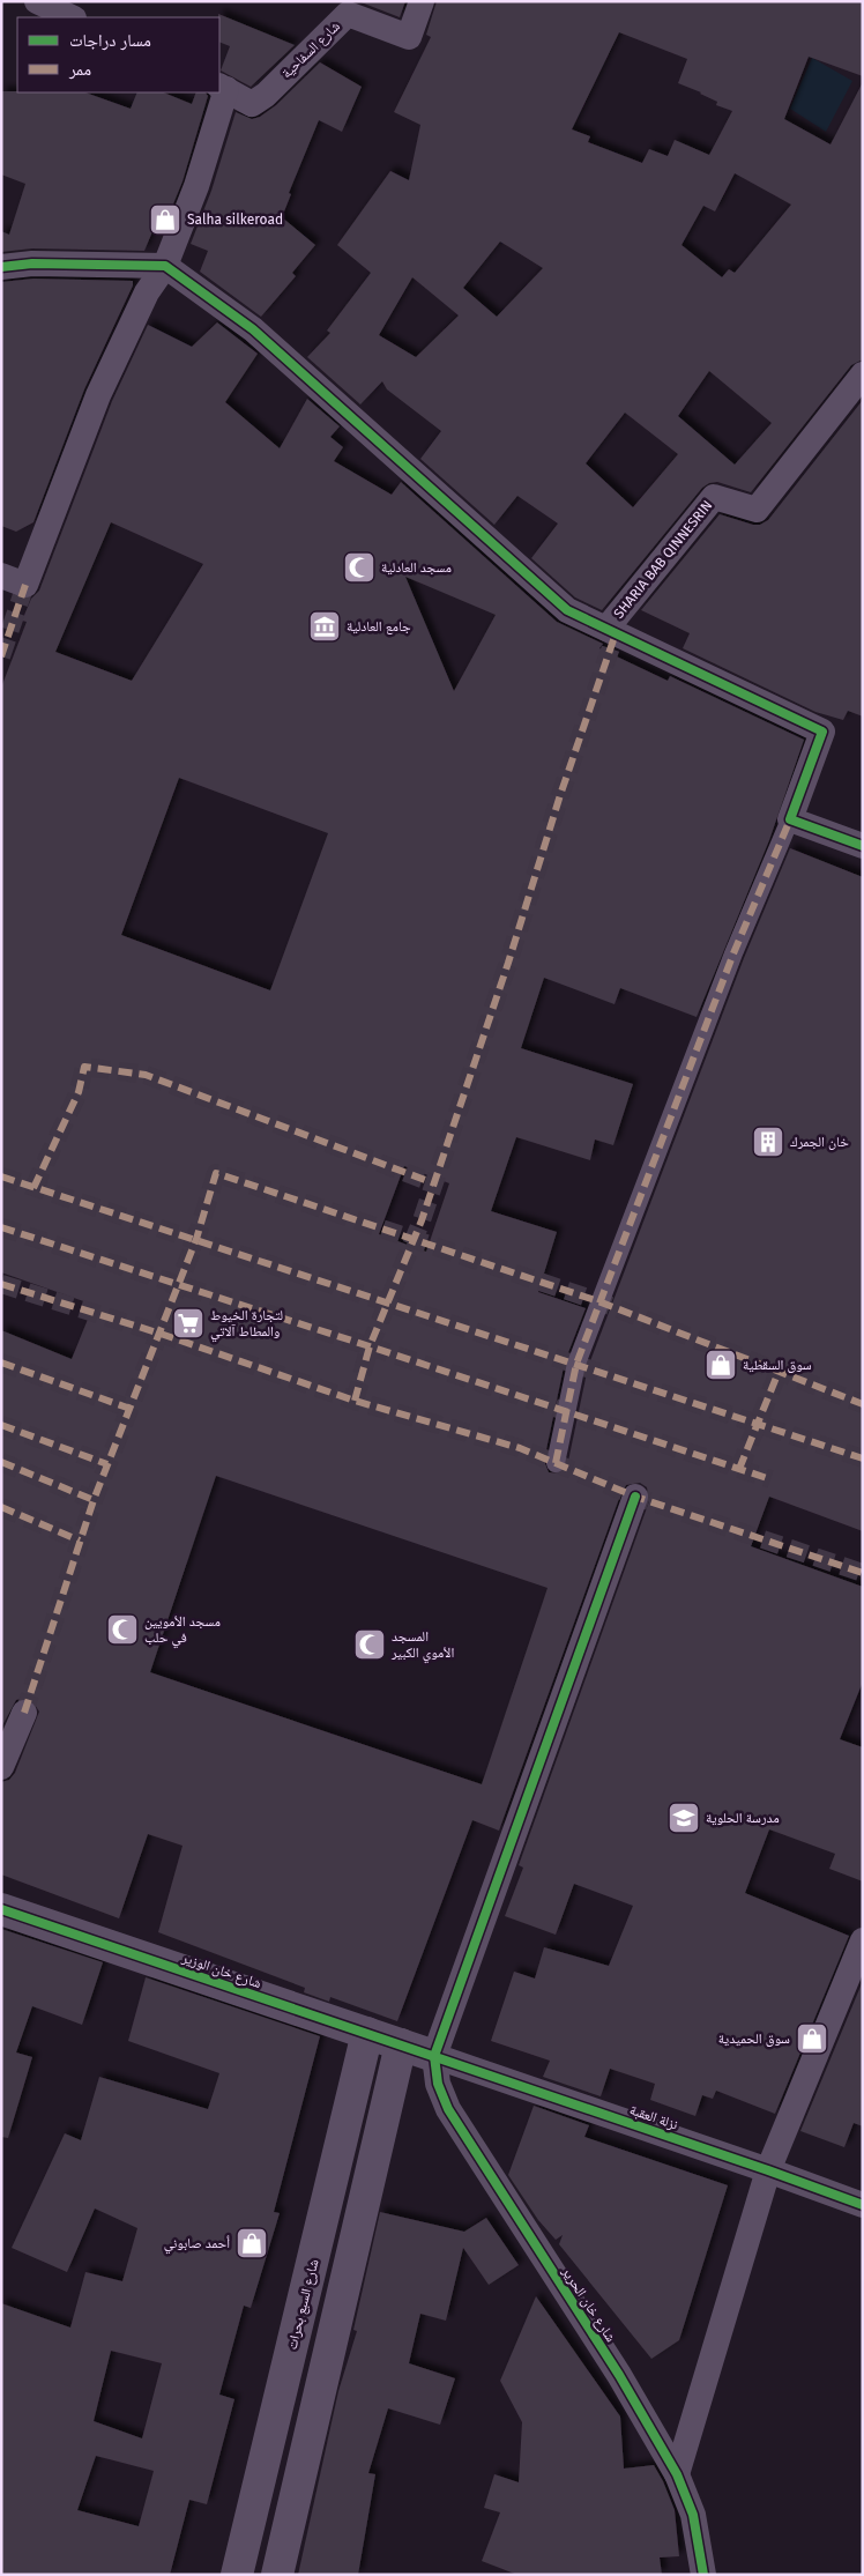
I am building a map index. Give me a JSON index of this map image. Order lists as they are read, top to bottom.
{
  "streets": {
    "street": [
      "شارع السفاحية",
      "SHARIA BAB QINNESRIN",
      "شارع خان الوزير",
      "نزلة العقبة",
      "شارع السبع بحرات",
      "شارع خان الحرير"
    ]
  },
  "crossings": [
    ["شارع خان الوزير", "نزلة العقبة"],
    ["شارع خان الوزير", "شارع السبع بحرات"],
    ["شارع خان الوزير", "شارع خان الحرير"],
    ["نزلة العقبة", "شارع خان الحرير"]
  ],
  "places": {
    "shop": [
      "Salha silkeroad",
      "سوق السقطية",
      "سوق الحميدية",
      "أحمد صابوني"
    ],
    "mosque": ["مسجد العادلية", "مسجد الأمويين في حلب", "المسجد الأموي الكبير"],
    "museum": ["جامع العادلية"],
    "building": ["خان الجمرك"],
    "supermarket": ["لتجارة الخيوط والمطاط آلاتي"],
    "school or university": ["مدرسة الحلوية"]
  },
  "legend": ["مسار دراجات", "ممر"]
}
